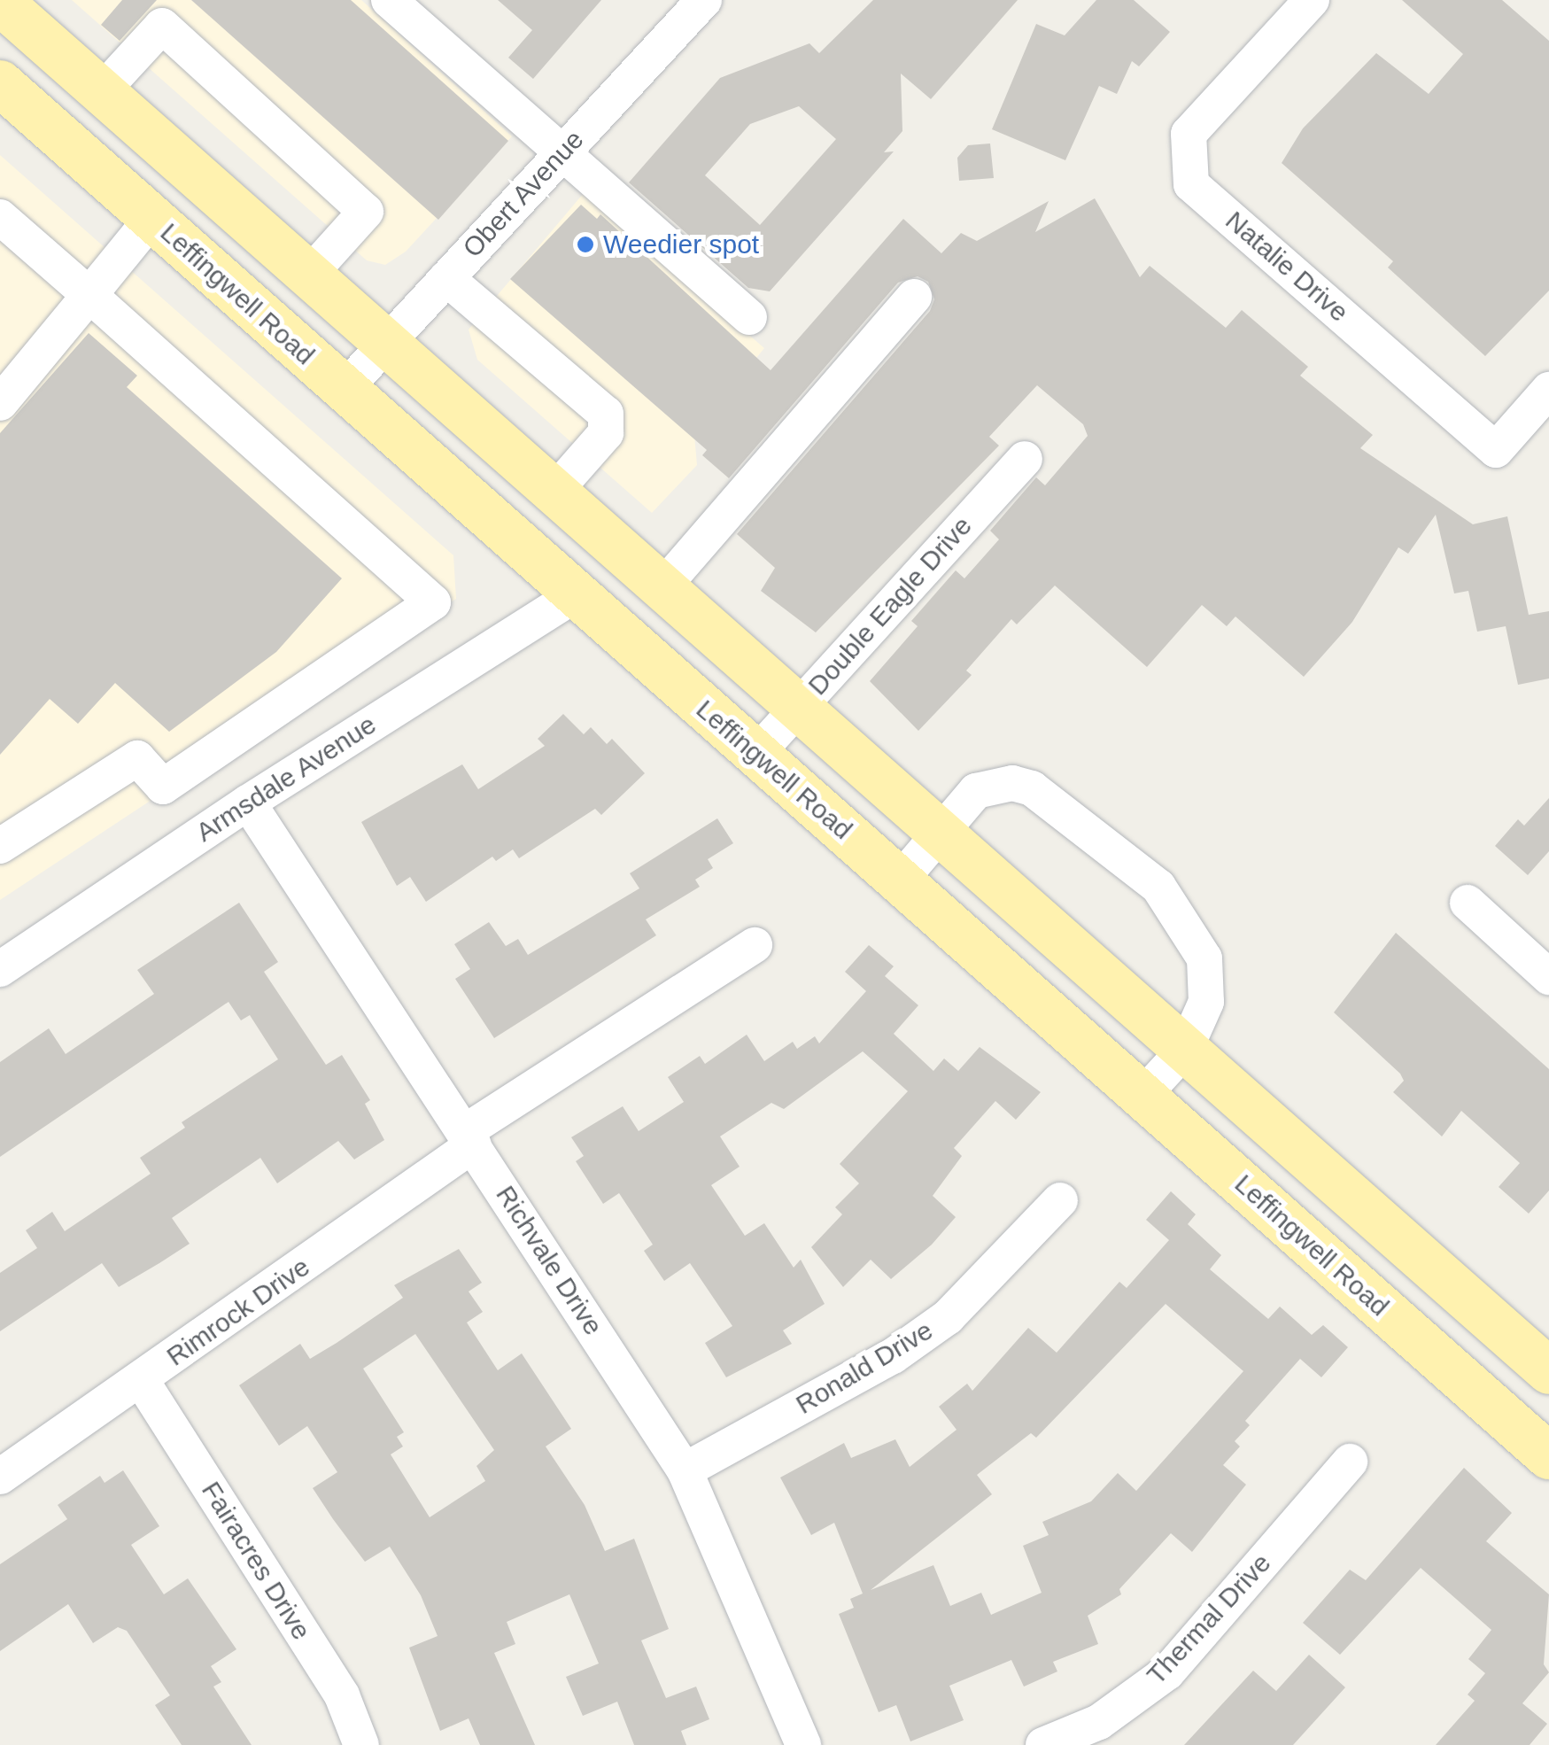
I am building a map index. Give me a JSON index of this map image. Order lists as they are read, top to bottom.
{
  "streets": {
    "main road": ["Leffingwell Road"],
    "street": [
      "Obert Avenue",
      "Natalie Drive",
      "Double Eagle Drive",
      "Armsdale Avenue",
      "Richvale Drive",
      "Rimrock Drive",
      "Ronald Drive",
      "Fairacres Drive",
      "Thermal Drive"
    ]
  },
  "crossings": [
    ["Obert Avenue", "Leffingwell Road"],
    ["Leffingwell Road", "Double Eagle Drive"],
    ["Leffingwell Road", "Armsdale Avenue"],
    ["Armsdale Avenue", "Richvale Drive"],
    ["Richvale Drive", "Rimrock Drive"],
    ["Richvale Drive", "Ronald Drive"],
    ["Rimrock Drive", "Fairacres Drive"]
  ],
  "places": ["Weedier spot"]
}
